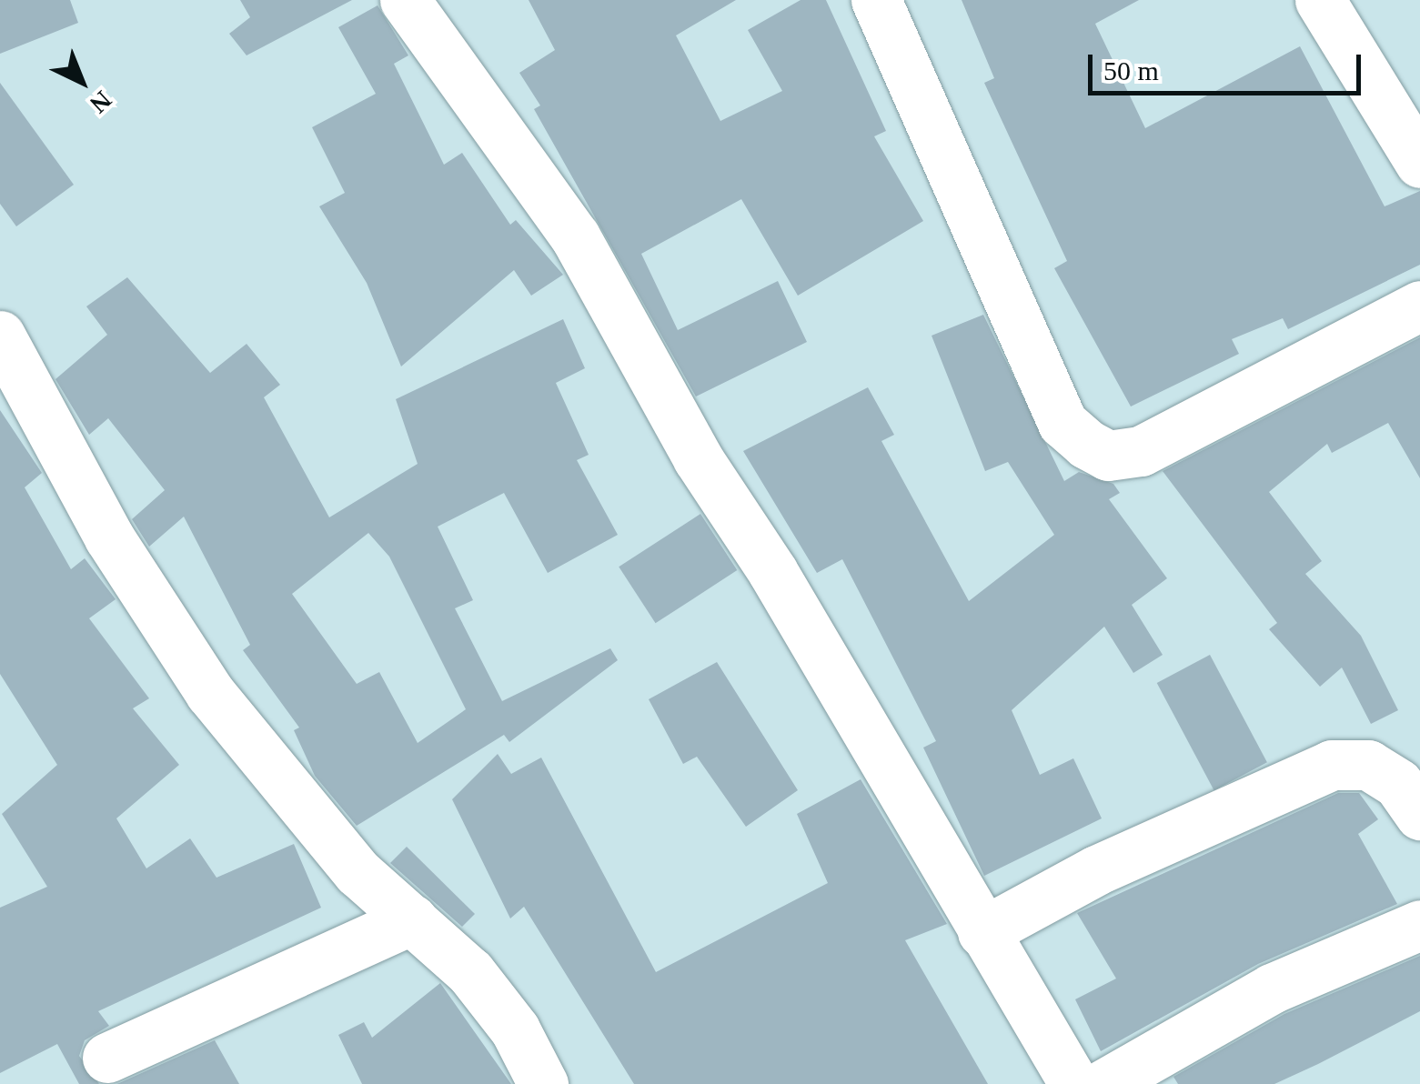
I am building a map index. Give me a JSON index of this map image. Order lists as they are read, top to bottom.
{
  "scale_bar": "50 m",
  "north": "bottom right"
}
